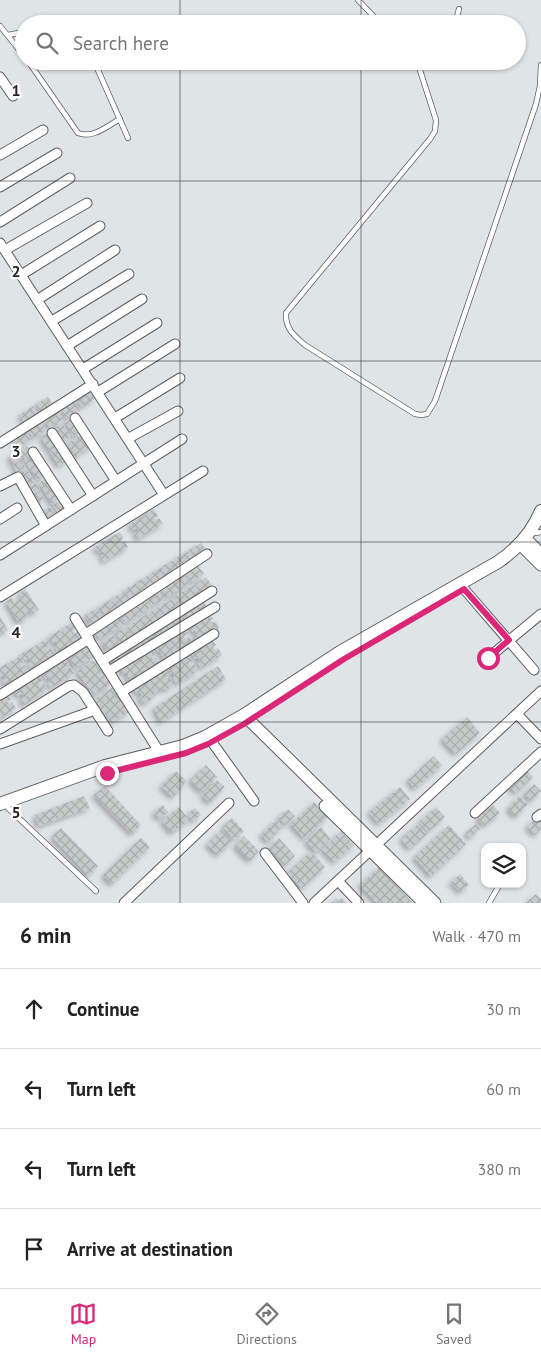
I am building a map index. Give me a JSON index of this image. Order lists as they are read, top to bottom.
{
  "page": {
    "search": "Search here",
    "heading": ["6 min", "Walk · 470 m"],
    "list": [
      ["Continue", "30 m"],
      ["Turn left", "60 m"],
      ["Turn left", "380 m"],
      "Arrive at destination"
    ],
    "nav": ["Map", "Directions", "Saved"]
  },
  "grid": {
    "rows": [
      "1",
      "2",
      "3",
      "4",
      "5"
    ]
  }
}
